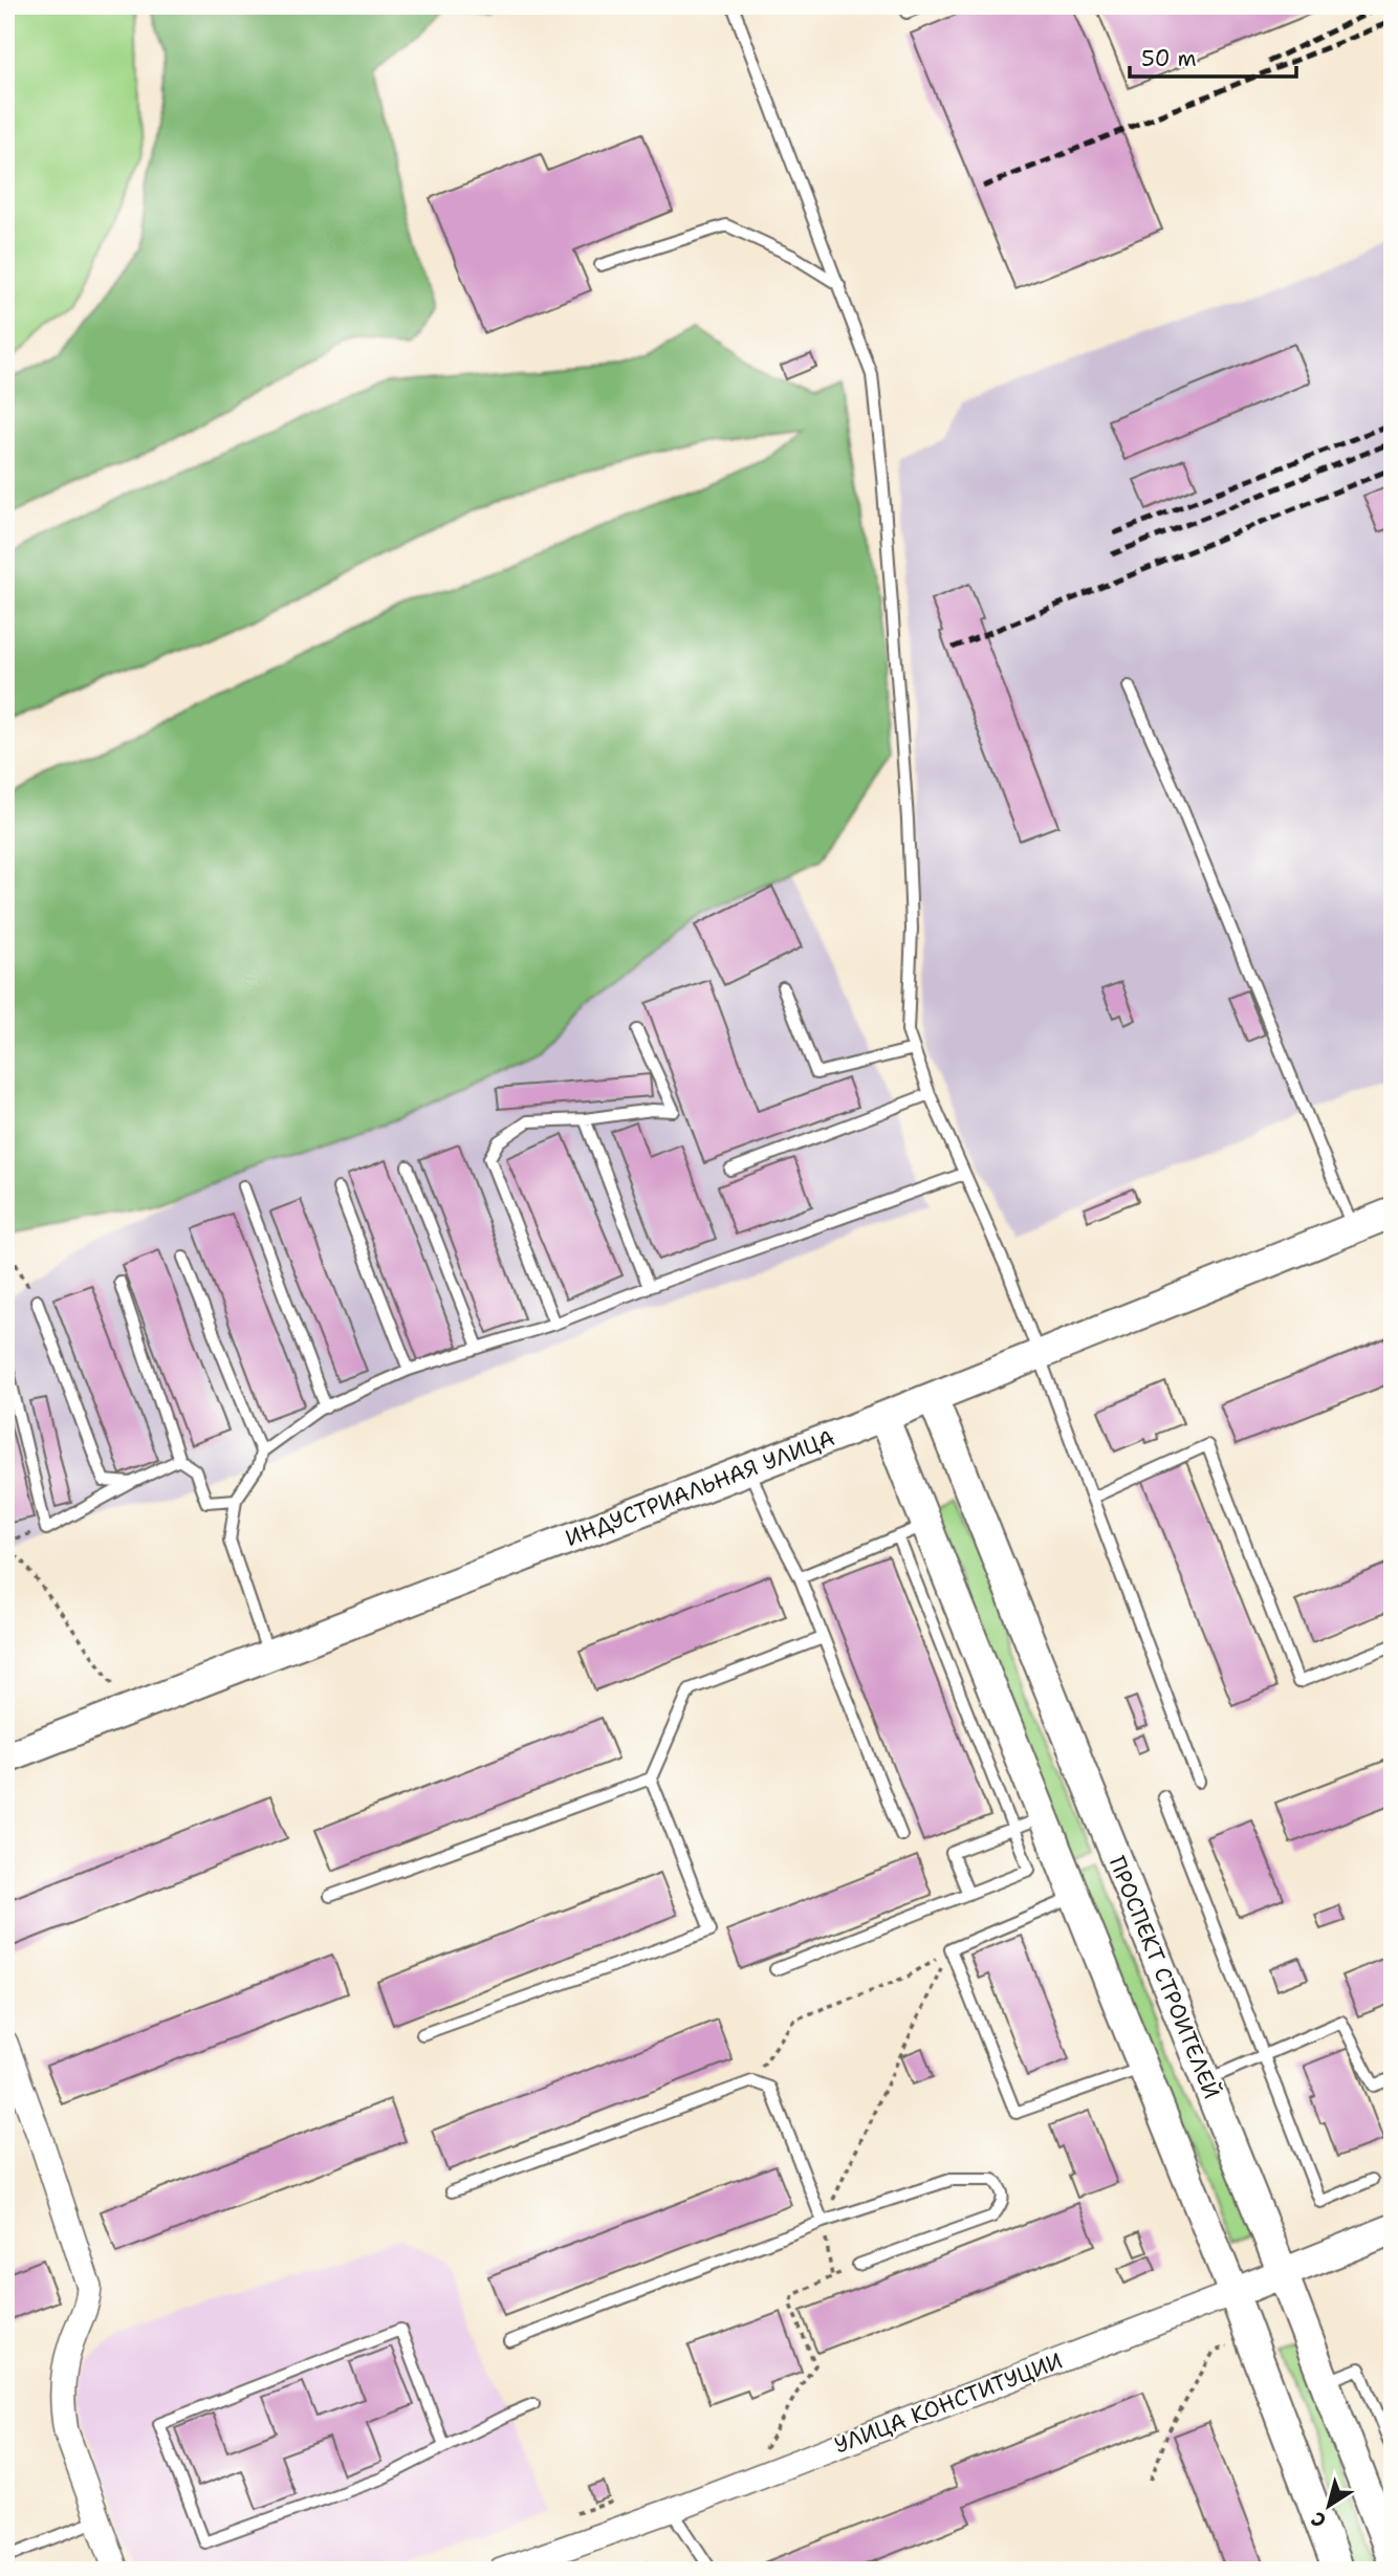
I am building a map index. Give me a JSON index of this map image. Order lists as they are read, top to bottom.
{
  "streets": {
    "street": ["ИНДУСТРИАЛЬНАЯ УЛИЦА", "ПРОСПЕКТ СТРОИТЕЛЕЙ", "УЛИЦА КОНСТИТУЦИИ"]
  },
  "crossings": [
    ["ИНДУСТРИАЛЬНАЯ УЛИЦА", "ПРОСПЕКТ СТРОИТЕЛЕЙ"],
    ["ПРОСПЕКТ СТРОИТЕЛЕЙ", "УЛИЦА КОНСТИТУЦИИ"]
  ],
  "scale_bar": "50 m",
  "north": "bottom left"
}
